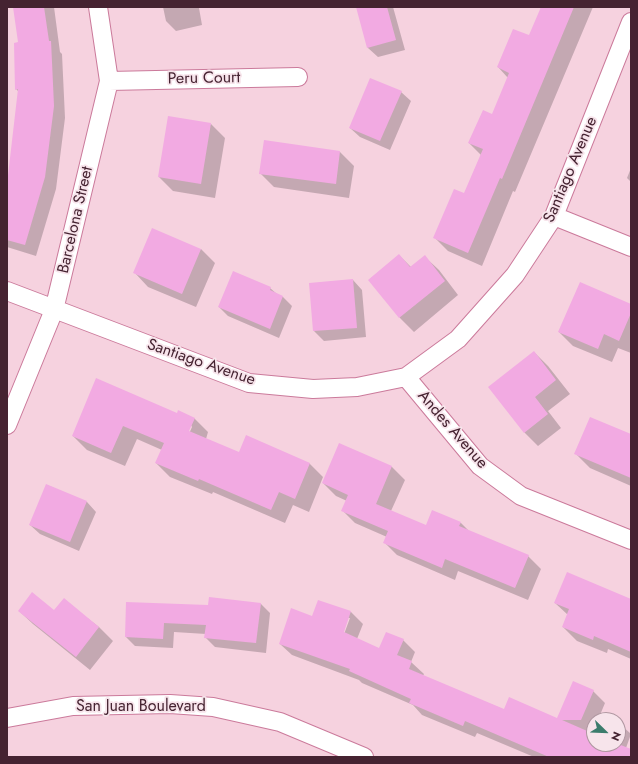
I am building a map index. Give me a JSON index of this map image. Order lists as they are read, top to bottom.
{
  "streets": {
    "street": [
      "Peru Court",
      "Santiago Avenue",
      "Barcelona Street",
      "Andes Avenue",
      "San Juan Boulevard"
    ]
  },
  "crossings": [
    ["Peru Court", "Barcelona Street"],
    ["Santiago Avenue", "Barcelona Street"],
    ["Santiago Avenue", "Andes Avenue"]
  ],
  "north": "bottom right"
}
